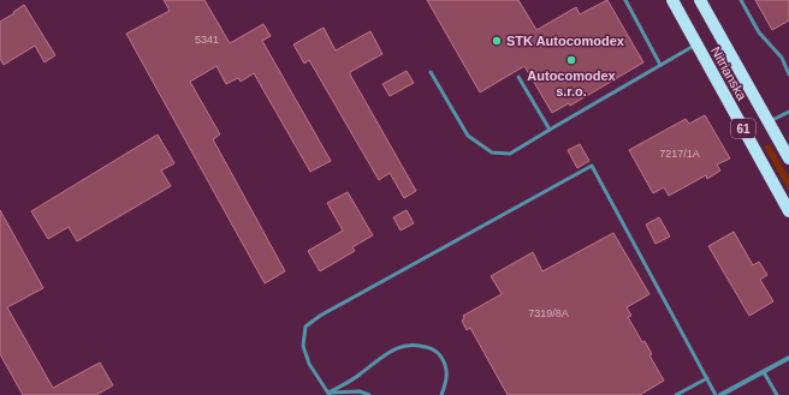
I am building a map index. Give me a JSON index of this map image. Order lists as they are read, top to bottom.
{
  "streets": {
    "main road": ["Nitrianska", "61"]
  },
  "places": ["STK Autocomodex", "Autocomodex s.r.o."],
  "house_numbers": ["5341", "7217/1A", "7319/8A"]
}
